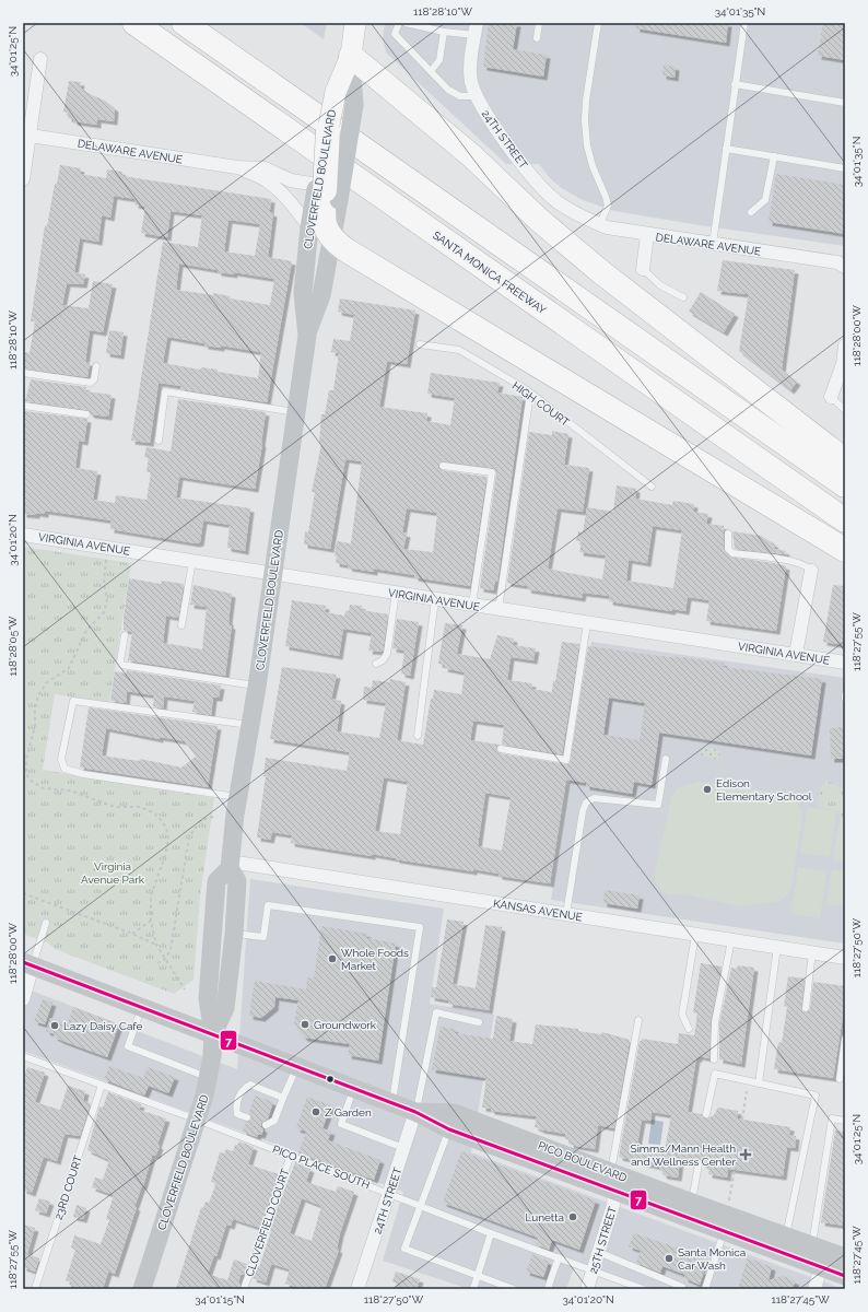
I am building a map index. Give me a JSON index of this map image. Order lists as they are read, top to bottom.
{
  "streets": {
    "highway": ["SANTA MONICA FREEWAY"],
    "main road": ["CLOVERFIELD BOULEVARD", "PICO BOULEVARD"],
    "street": [
      "24TH STREET",
      "DELAWARE AVENUE",
      "VIRGINIA AVENUE",
      "KANSAS AVENUE",
      "25TH STREET"
    ],
    "lane": [
      "HIGH COURT",
      "PICO PLACE SOUTH",
      "23RD COURT",
      "CLOVERFIELD COURT"
    ]
  },
  "crossings": [
    ["24TH STREET", "DELAWARE AVENUE"],
    ["24TH STREET", "PICO BOULEVARD"],
    ["24TH STREET", "PICO PLACE SOUTH"],
    ["DELAWARE AVENUE", "CLOVERFIELD BOULEVARD"],
    ["CLOVERFIELD BOULEVARD", "VIRGINIA AVENUE"],
    ["CLOVERFIELD BOULEVARD", "KANSAS AVENUE"],
    ["CLOVERFIELD BOULEVARD", "PICO BOULEVARD"],
    ["CLOVERFIELD BOULEVARD", "PICO PLACE SOUTH"],
    ["PICO BOULEVARD", "25TH STREET"],
    ["PICO PLACE SOUTH", "23RD COURT"],
    ["PICO PLACE SOUTH", "CLOVERFIELD COURT"],
    ["PICO PLACE SOUTH", "25TH STREET"]
  ],
  "parks": ["Virginia Avenue Park"],
  "places": {
    "other": [
      "Edison Elementary School",
      "Whole Foods Market",
      "Groundwork",
      "Lazy Daisy Cafe",
      "Z Garden",
      "Lunetta",
      "Santa Monica Car Wash"
    ],
    "health": ["Simms/Mann Health and Wellness Center"]
  },
  "lines": ["transit line 7"],
  "coordinates": [
    "118°28'10\"W",
    "34°01'35\"N",
    "34°01'25\"N",
    "118°28'00\"W",
    "34°01'20\"N",
    "118°27'55\"W",
    "118°28'05\"W",
    "118°27'50\"W",
    "118°27'45\"W",
    "34°01'15\"N"
  ]
}
